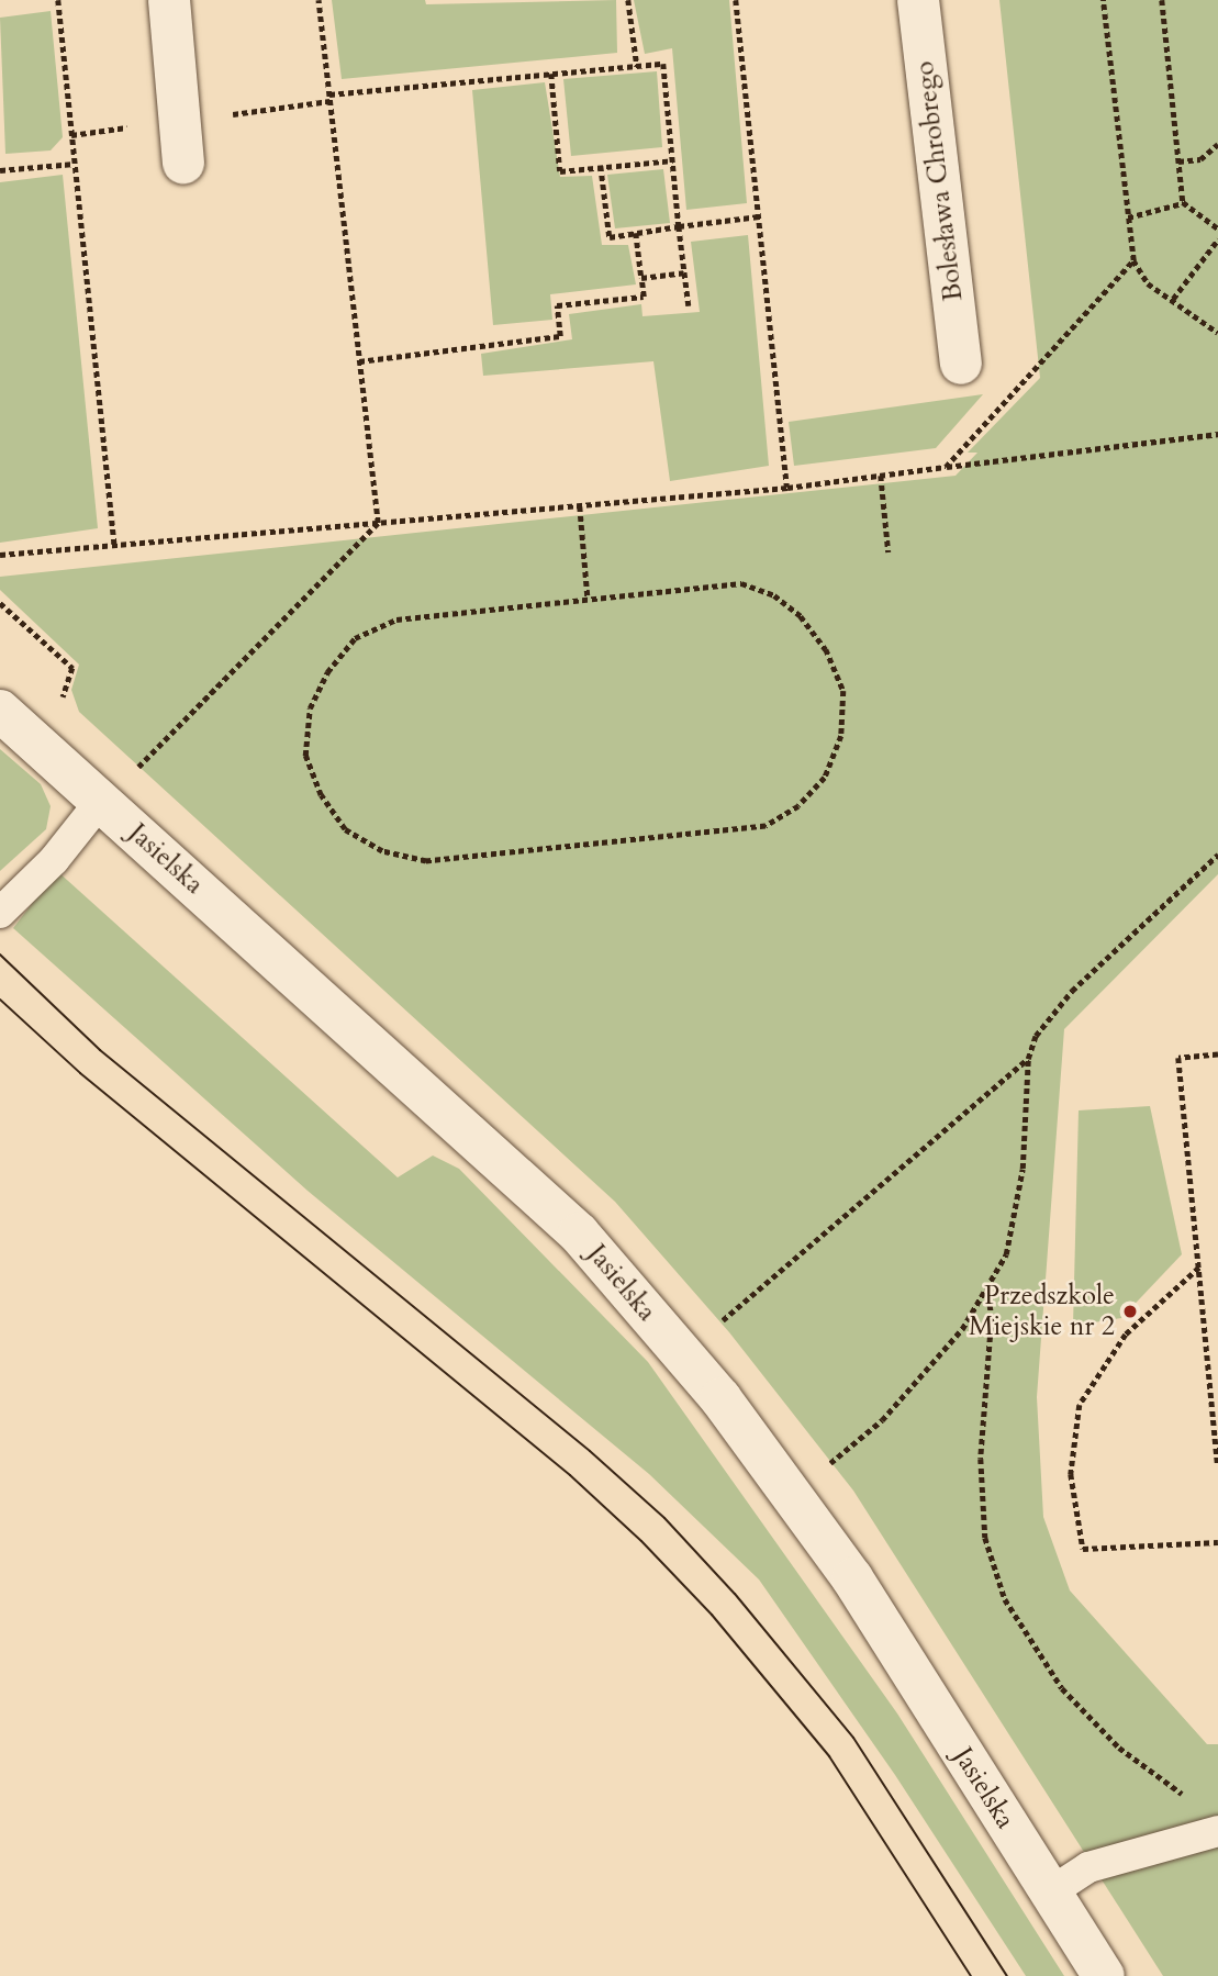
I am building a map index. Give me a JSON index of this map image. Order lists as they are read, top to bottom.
{
  "streets": {
    "street": ["Bolesława Chrobrego", "Jasielska"]
  },
  "places": ["Przedszkole Miejskie nr 2"]
}
